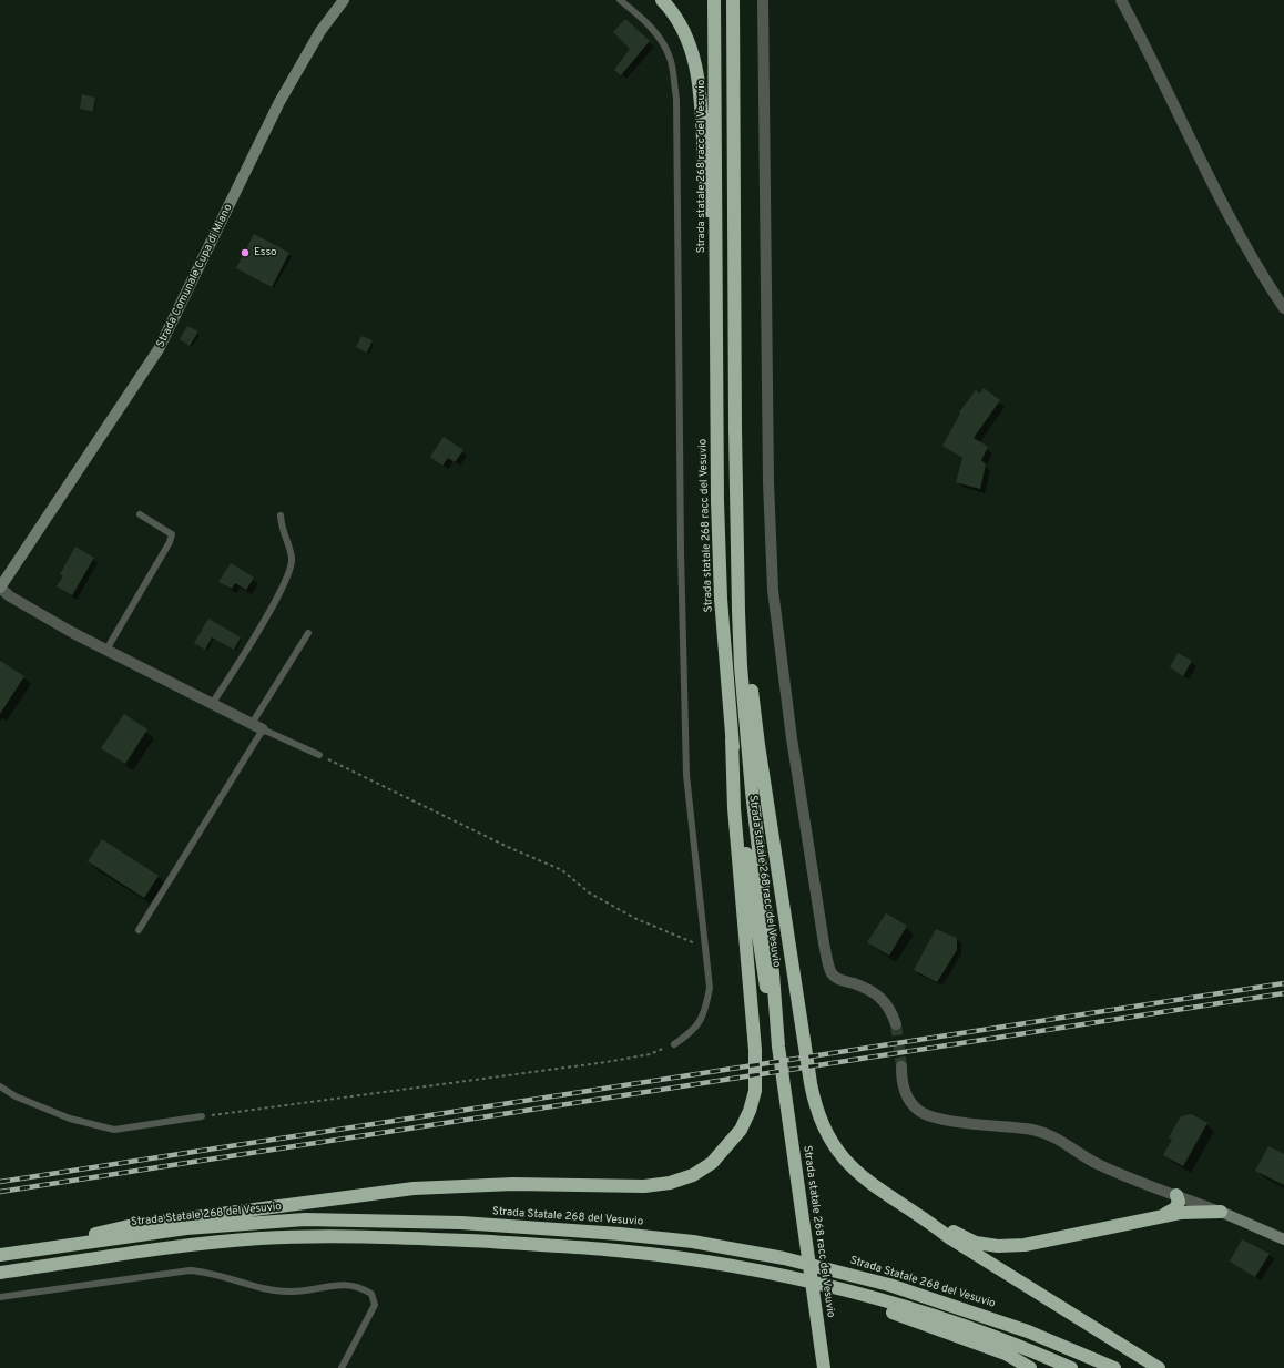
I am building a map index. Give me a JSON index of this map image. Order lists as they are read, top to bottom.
{
  "streets": {
    "highway": ["Strada statale 268 racc del Vesuvio", "Strada Statale 268 del Vesuvio"],
    "street": ["Strada Comunale Cupa di Miano"]
  },
  "places": ["Esso"]
}
